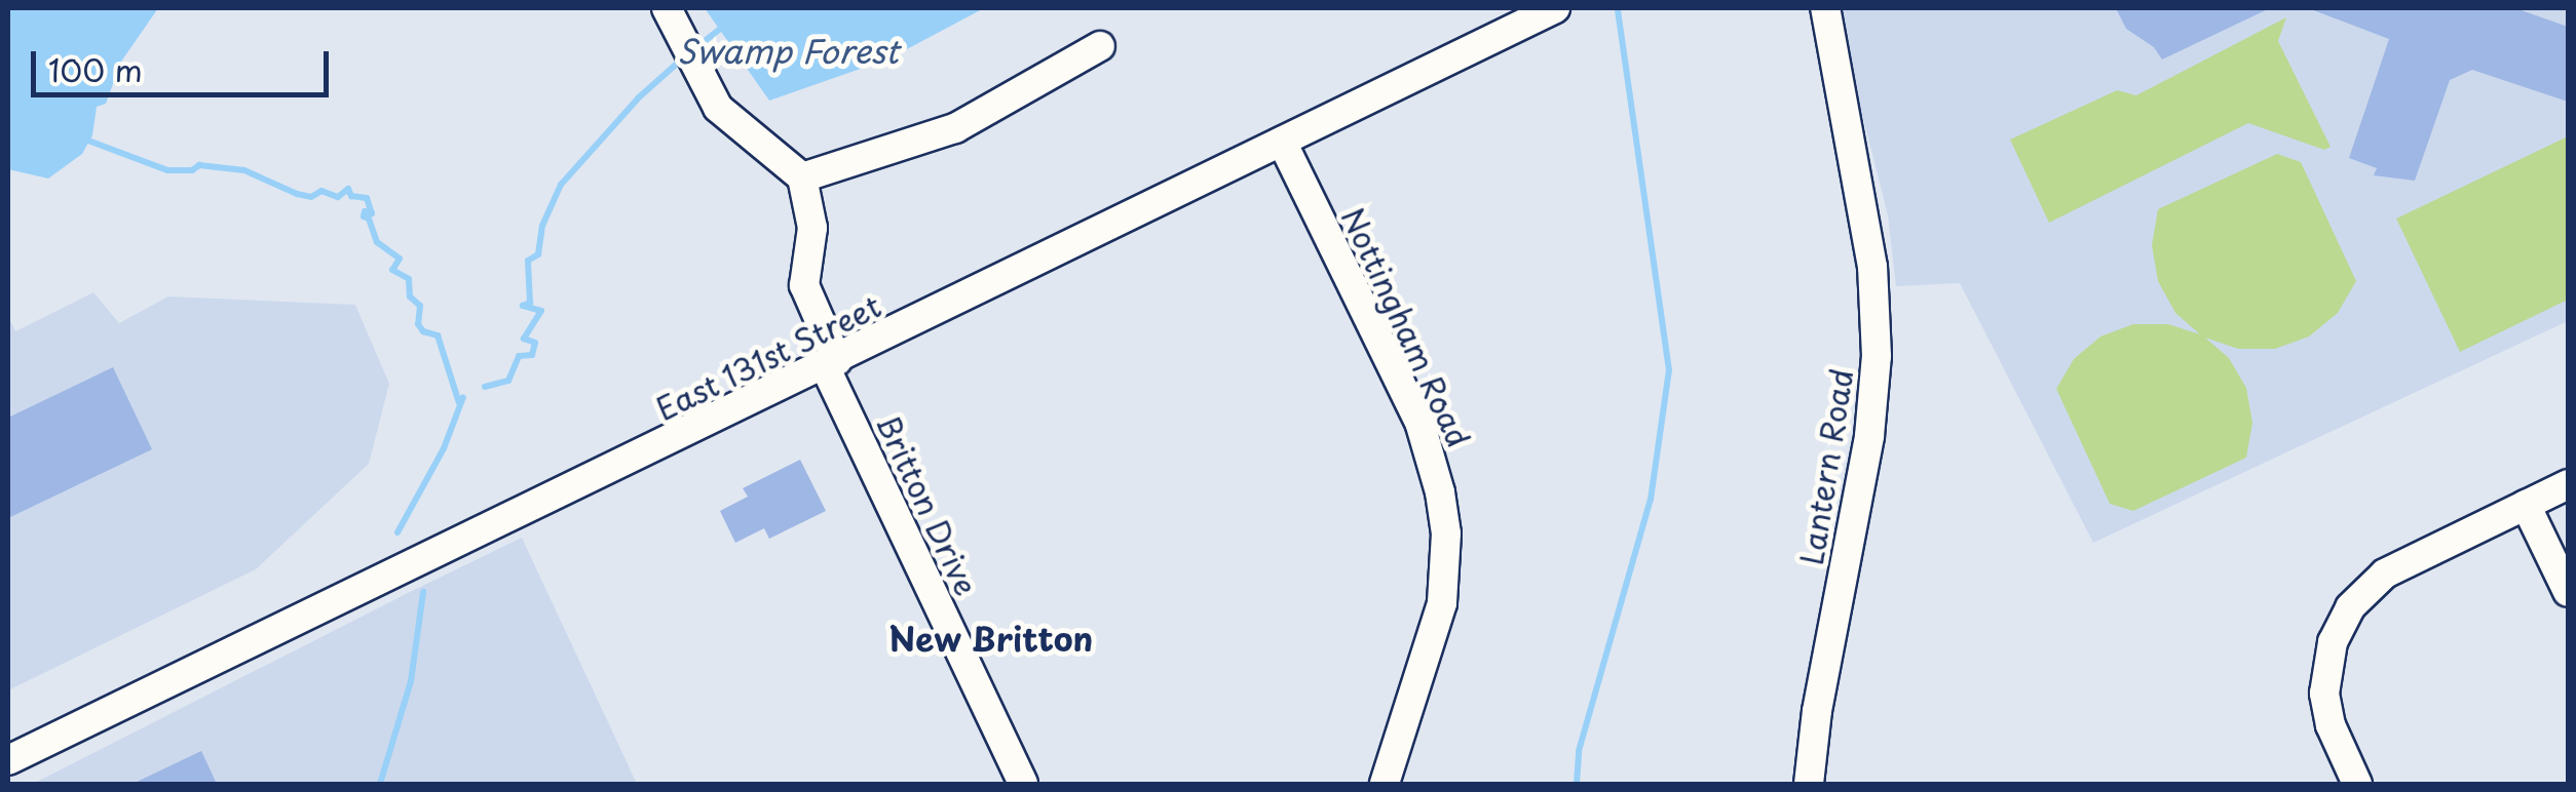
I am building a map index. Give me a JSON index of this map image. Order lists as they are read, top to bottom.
{
  "streets": {
    "street": [
      "Nottingham Road",
      "East 131st Street",
      "Lantern Road",
      "Britton Drive"
    ]
  },
  "crossings": [
    ["Nottingham Road", "East 131st Street"],
    ["East 131st Street", "Britton Drive"]
  ],
  "districts": ["New Britton"],
  "water": ["Swamp Forest"],
  "scale_bar": "100 m"
}
